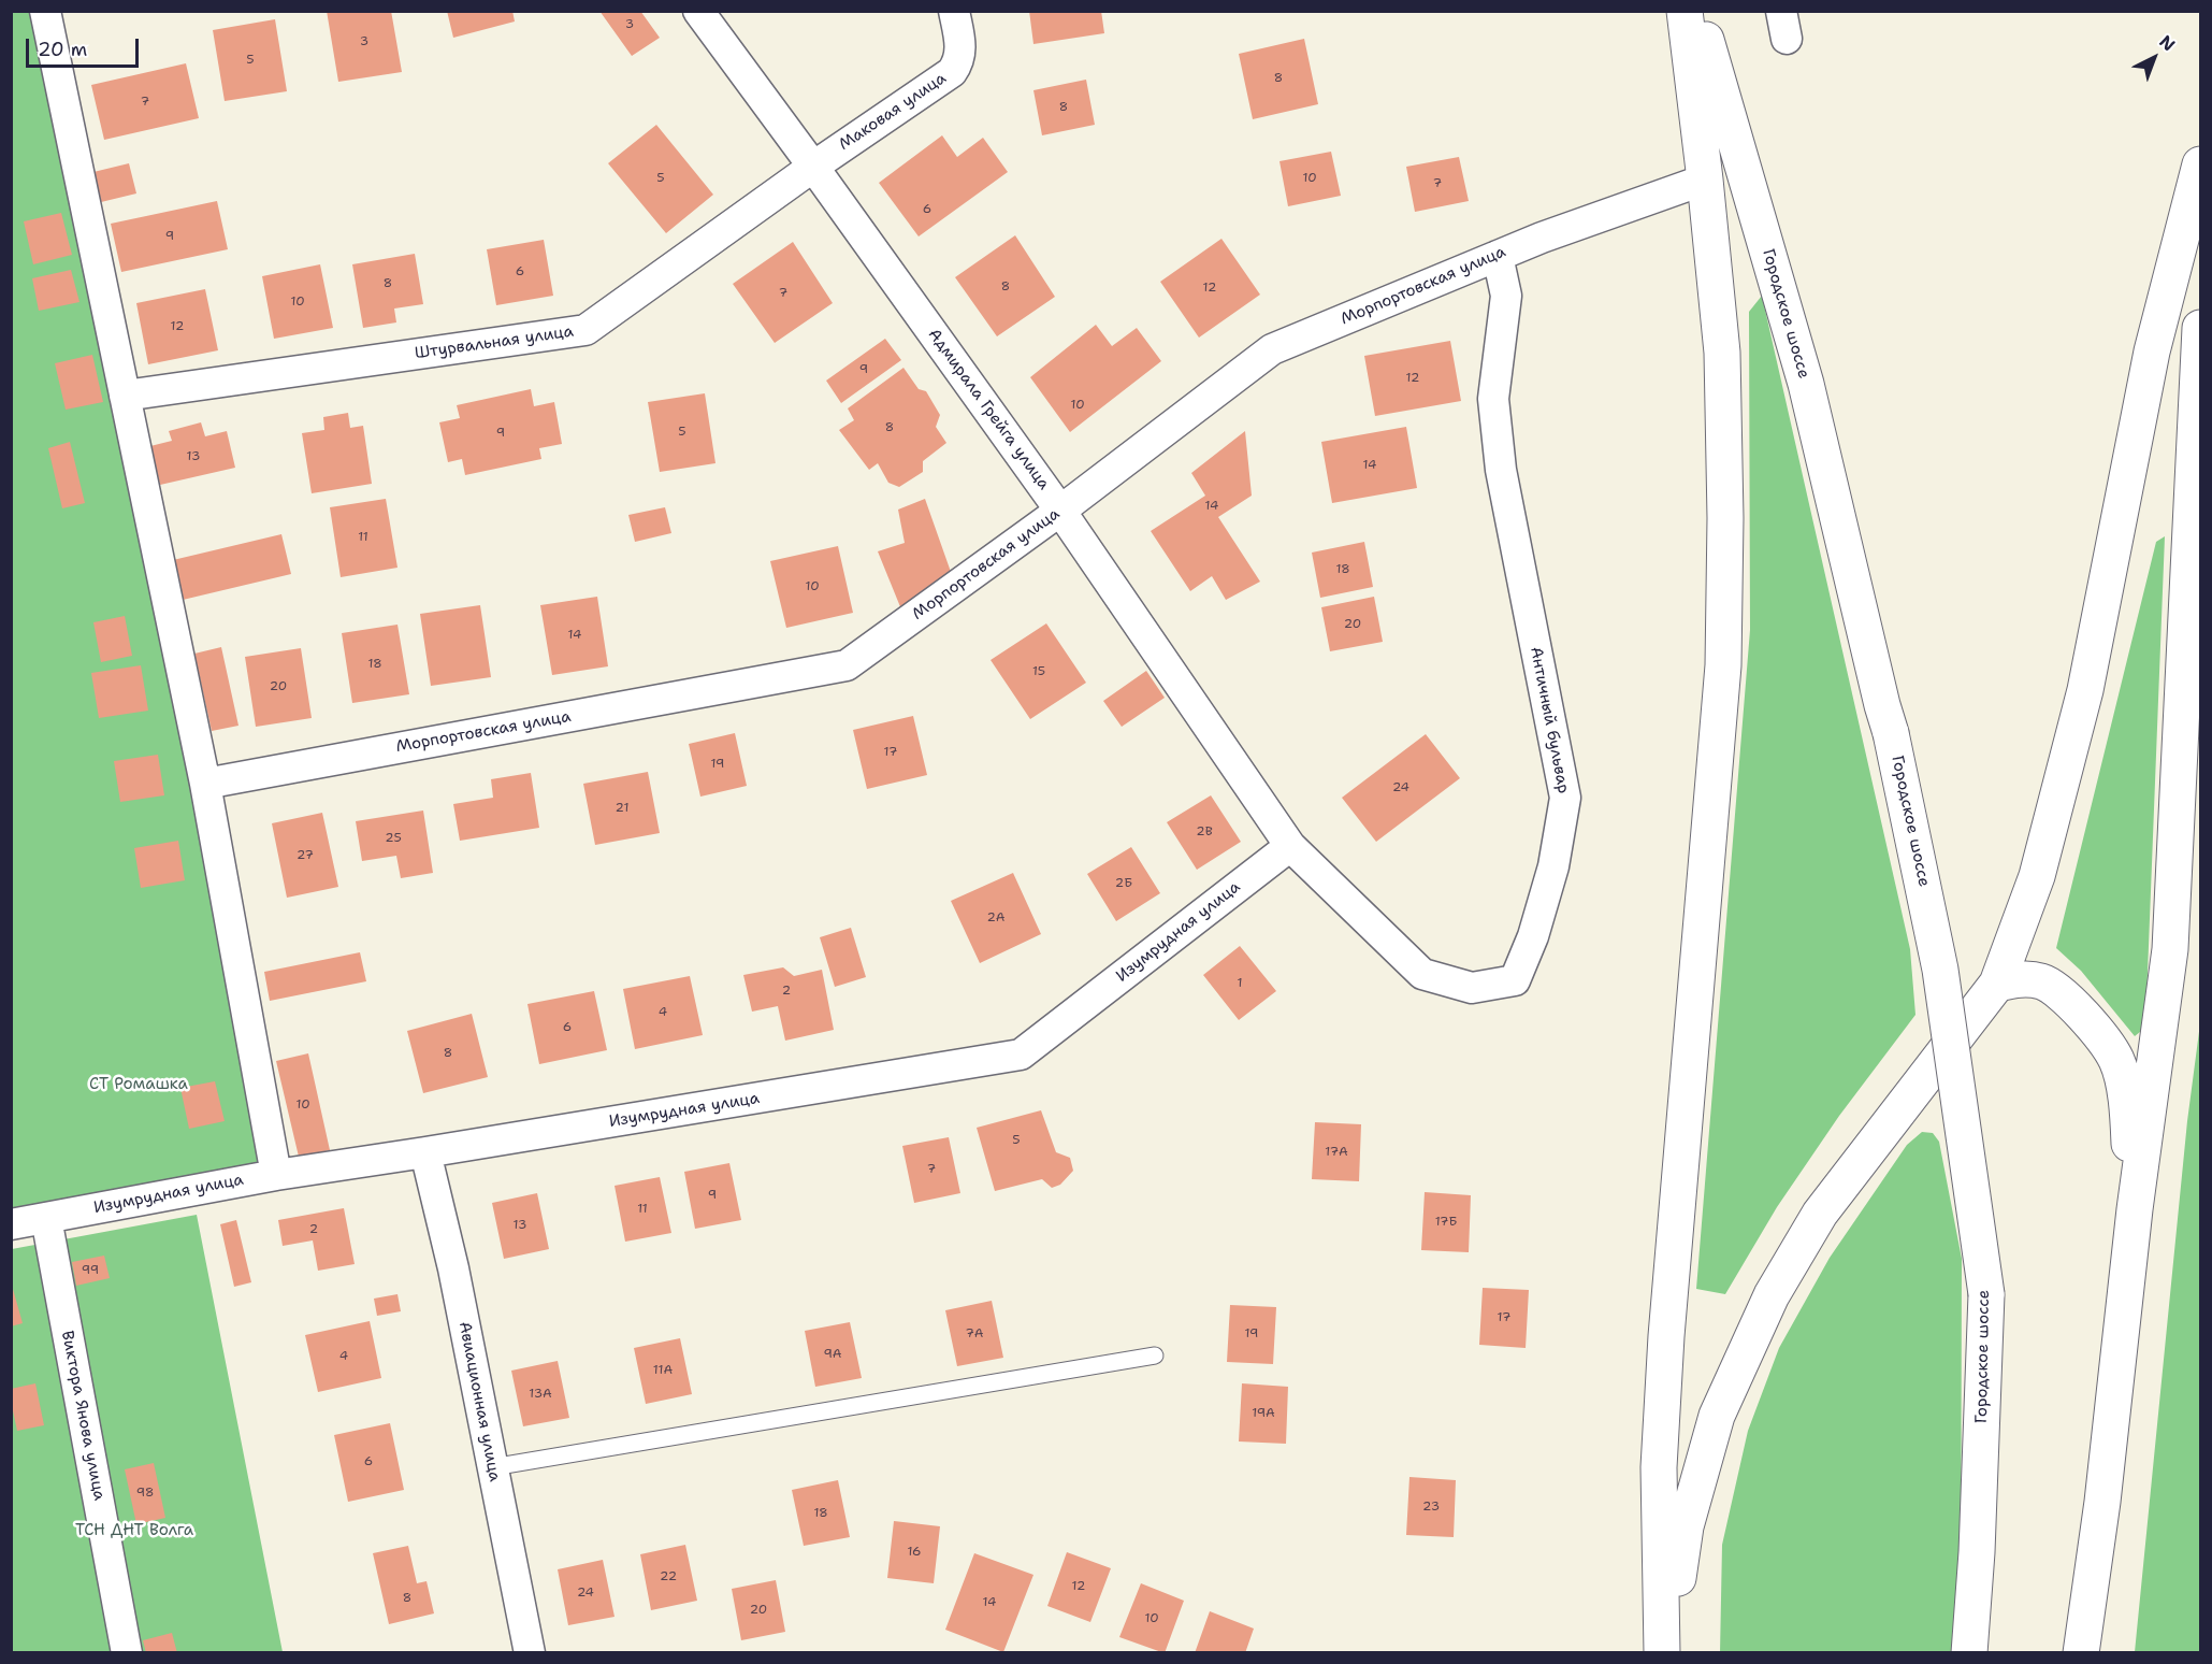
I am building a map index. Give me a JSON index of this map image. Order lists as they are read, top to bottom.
{
  "streets": {
    "main road": ["Городское шоссе"],
    "street": [
      "Маковая улица",
      "Морпортовская улица",
      "Штурвальная улица",
      "Адмирала Грейга улица",
      "Античный бульвар",
      "Изумрудная улица",
      "Авиационная улица",
      "Виктора Янова улица"
    ]
  },
  "crossings": [
    ["Маковая улица", "Штурвальная улица"],
    ["Маковая улица", "Адмирала Грейга улица"],
    ["Морпортовская улица", "Адмирала Грейга улица"],
    ["Морпортовская улица", "Античный бульвар"],
    ["Штурвальная улица", "Адмирала Грейга улица"],
    ["Адмирала Грейга улица", "Античный бульвар"],
    ["Адмирала Грейга улица", "Изумрудная улица"],
    ["Античный бульвар", "Изумрудная улица"],
    ["Изумрудная улица", "Авиационная улица"],
    ["Изумрудная улица", "Виктора Янова улица"]
  ],
  "parks": ["СТ Ромашка", "ТСН ДНТ Волга"],
  "house_numbers": [
    "3",
    "3",
    "5",
    "8",
    "7",
    "8",
    "5",
    "10",
    "7",
    "6",
    "9",
    "6",
    "8",
    "8",
    "12",
    "7",
    "10",
    "12",
    "9",
    "12",
    "10",
    "8",
    "5",
    "9",
    "13",
    "14",
    "14",
    "11",
    "18",
    "10",
    "20",
    "14",
    "18",
    "15",
    "20",
    "17",
    "19",
    "24",
    "21",
    "2В",
    "25",
    "27",
    "2Б",
    "2А",
    "1",
    "2",
    "4",
    "6",
    "8",
    "10",
    "5",
    "17А",
    "7",
    "9",
    "11",
    "17Б",
    "13",
    "2",
    "99",
    "17",
    "7А",
    "19",
    "9А",
    "4",
    "11А",
    "13А",
    "19А",
    "6",
    "98",
    "23",
    "18",
    "16",
    "22",
    "12",
    "24",
    "8",
    "14",
    "20",
    "10"
  ],
  "scale_bar": "20 m",
  "north": "top right"
}
